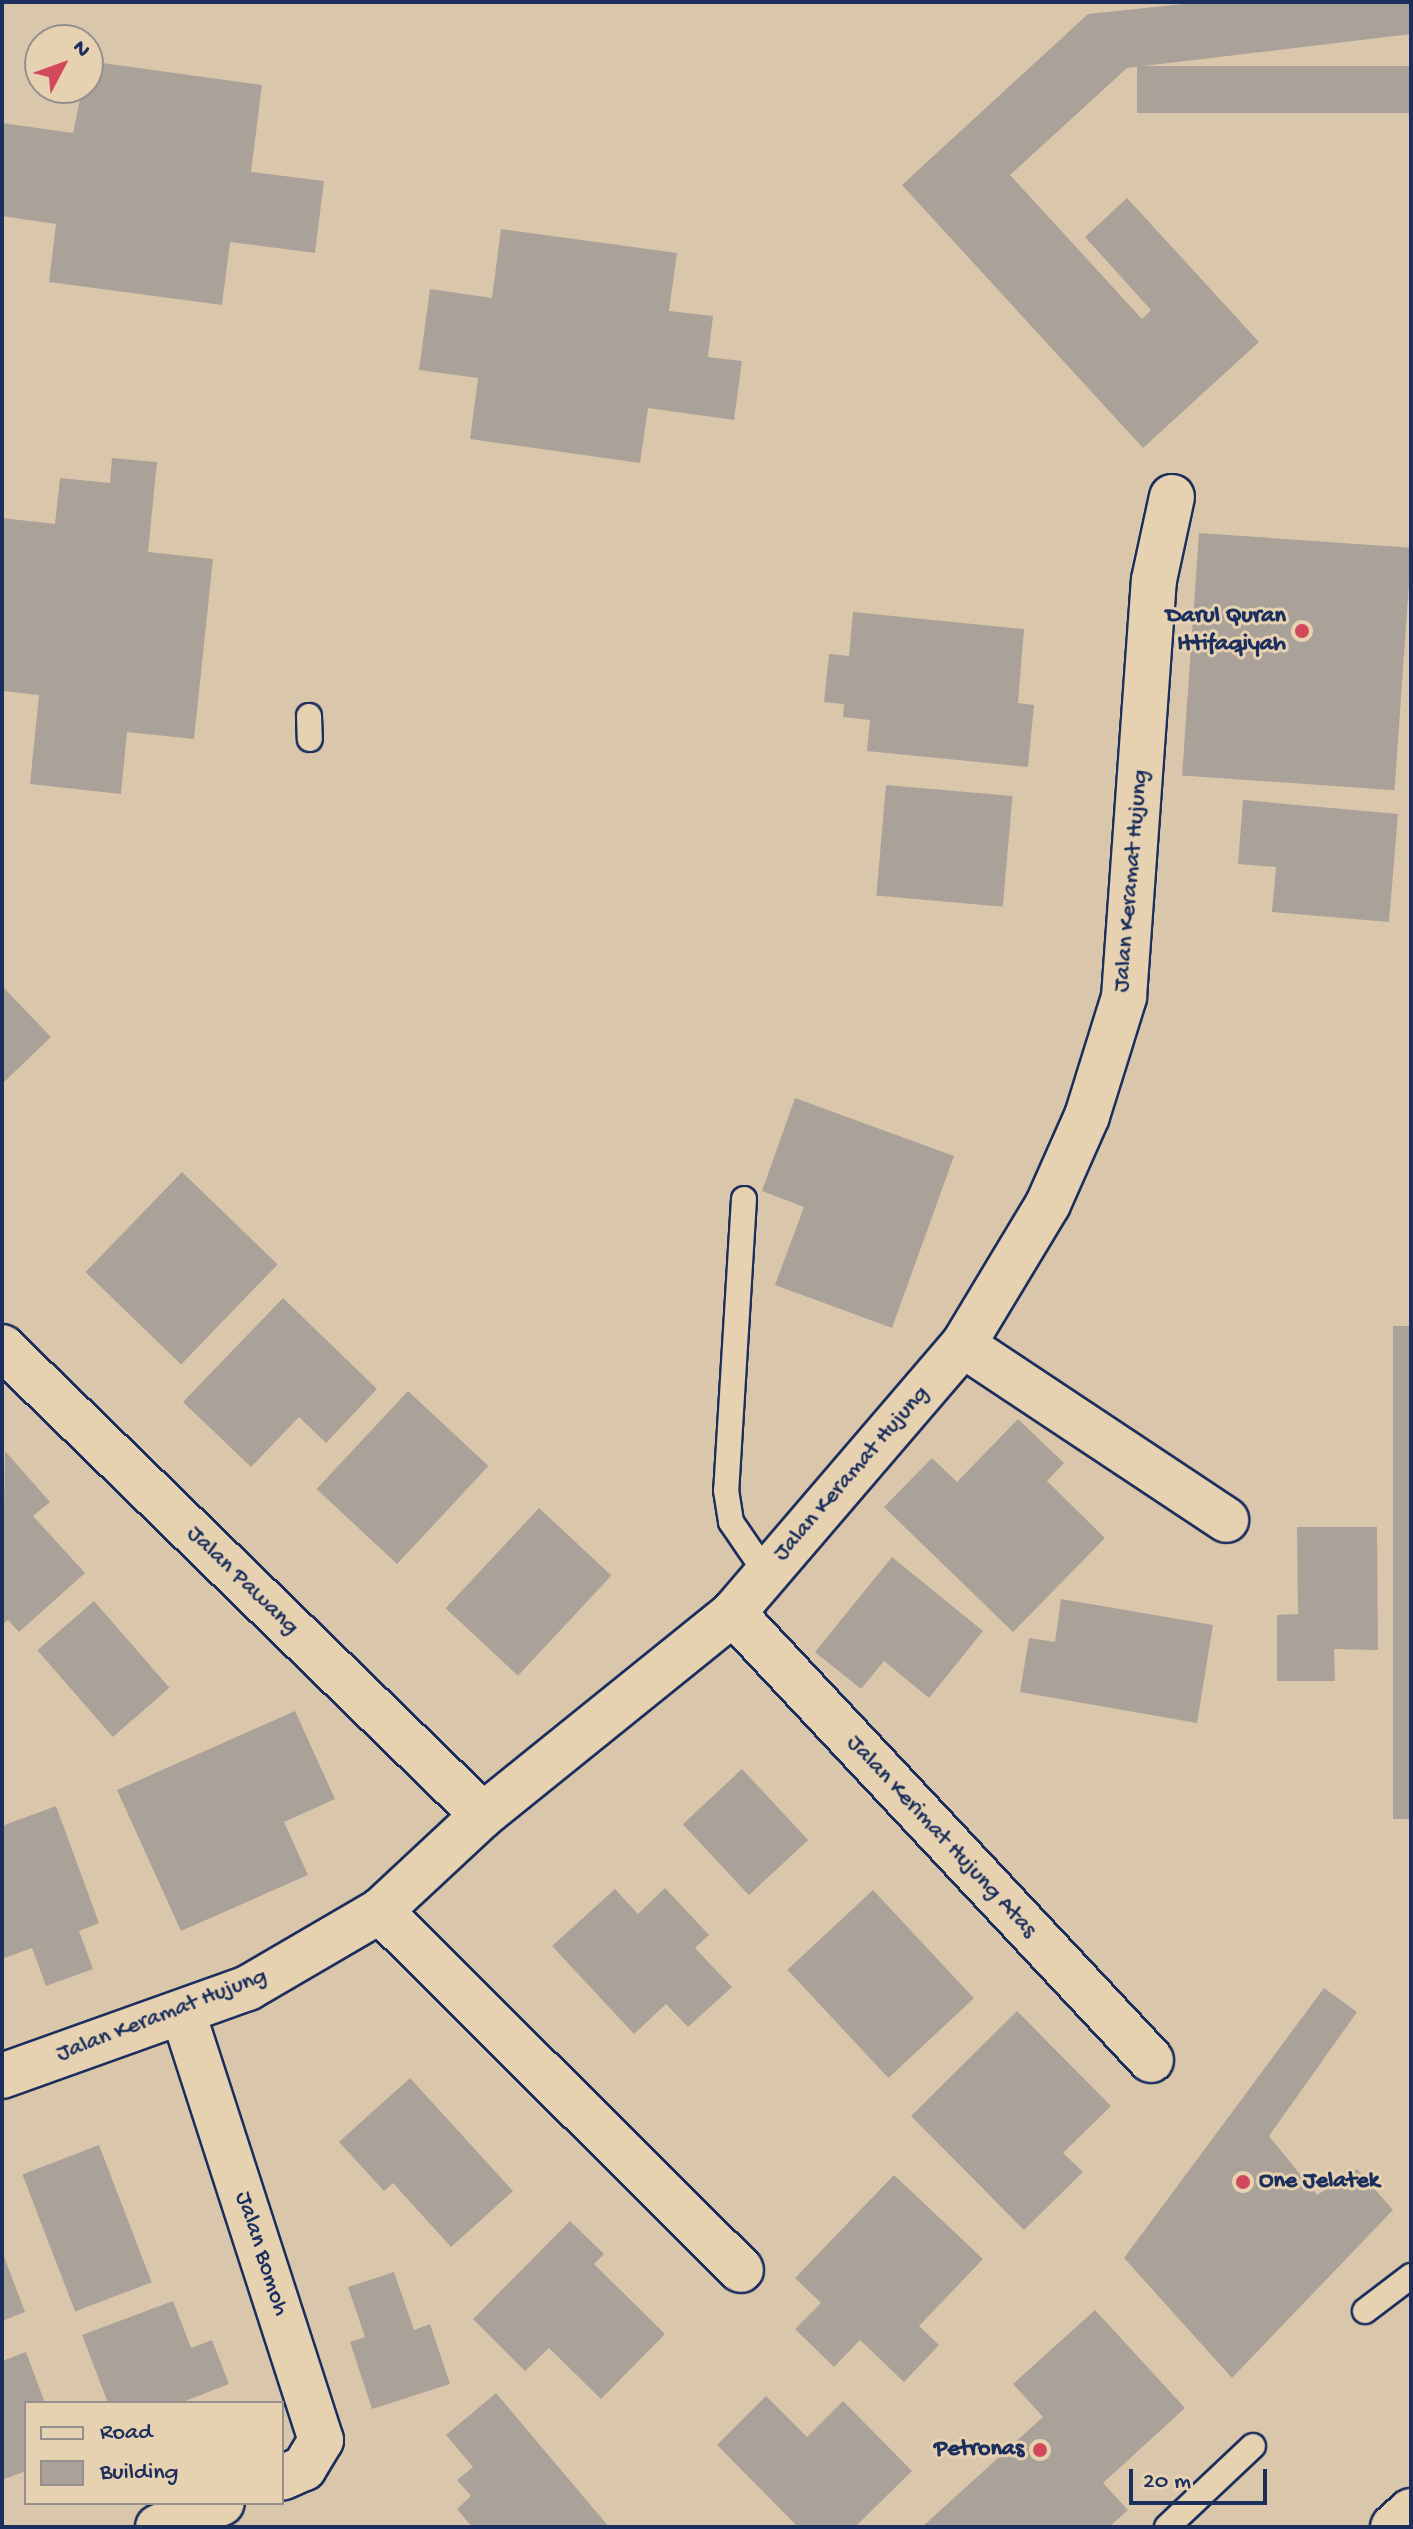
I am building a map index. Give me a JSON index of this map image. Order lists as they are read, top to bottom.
{
  "streets": {
    "main road": [
      "Jalan Keramat Hujung",
      "Jalan Pawang",
      "Jalan Kerimat Hujung Atas",
      "Jalan Bomoh"
    ]
  },
  "crossings": [
    ["Jalan Keramat Hujung", "Jalan Pawang"],
    ["Jalan Keramat Hujung", "Jalan Kerimat Hujung Atas"],
    ["Jalan Keramat Hujung", "Jalan Bomoh"]
  ],
  "places": ["Darul Quran Ittifaqiyah", "One Jelatek", "Petronas"],
  "legend": ["Road", "Building"],
  "scale_bar": "20 m",
  "north": "top right"
}
